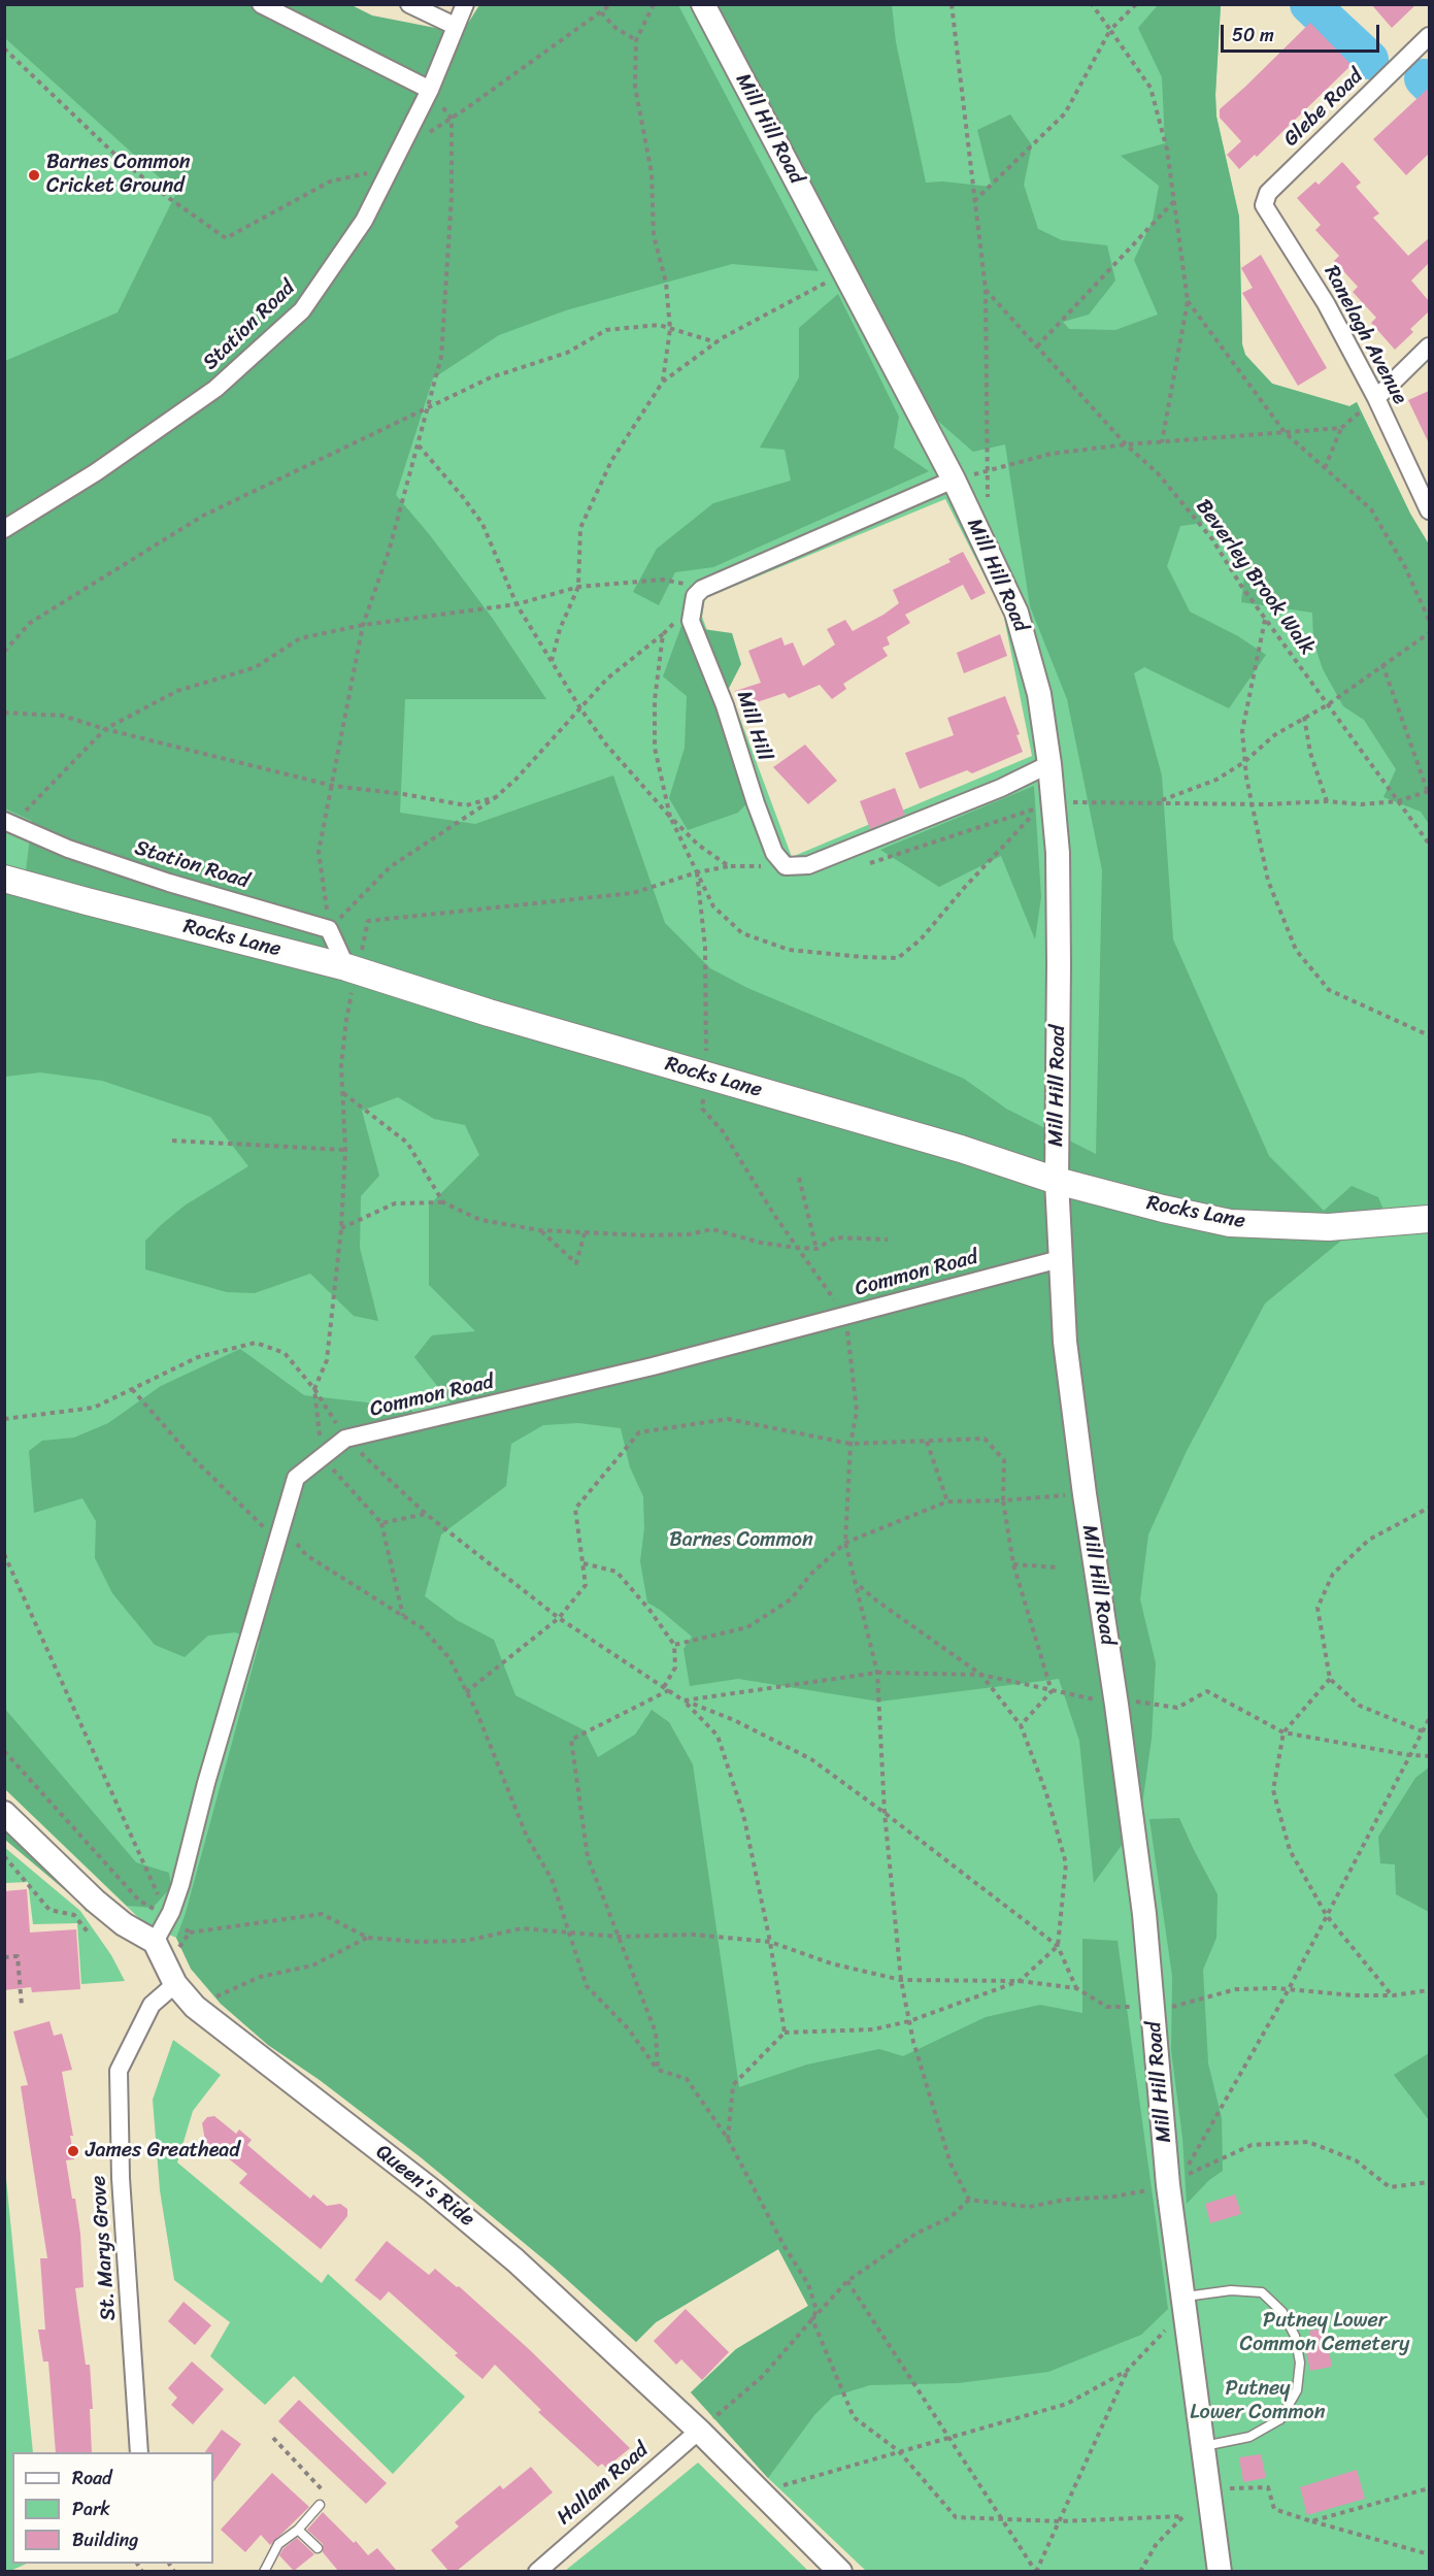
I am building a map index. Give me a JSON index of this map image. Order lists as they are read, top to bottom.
{
  "streets": {
    "main road": ["Mill Hill Road", "Rocks Lane", "Queen's Ride"],
    "street": [
      "Glebe Road",
      "Station Road",
      "Ranelagh Avenue",
      "Mill Hill",
      "Common Road",
      "St. Marys Grove",
      "Hallam Road"
    ],
    "path": ["Beverley Brook Walk"]
  },
  "crossings": [
    ["Glebe Road", "Ranelagh Avenue"],
    ["Mill Hill Road", "Mill Hill"],
    ["Mill Hill Road", "Rocks Lane"],
    ["Mill Hill Road", "Common Road"],
    ["Common Road", "Queen's Ride"],
    ["Queen's Ride", "St. Marys Grove"],
    ["Queen's Ride", "Hallam Road"]
  ],
  "parks": ["Barnes Common", "Putney Lower Common Cemetery", "Putney Lower Common"],
  "places": ["Barnes Common Cricket Ground", "James Greathead"],
  "legend": ["Road", "Park", "Building"],
  "scale_bar": "50 m"
}
